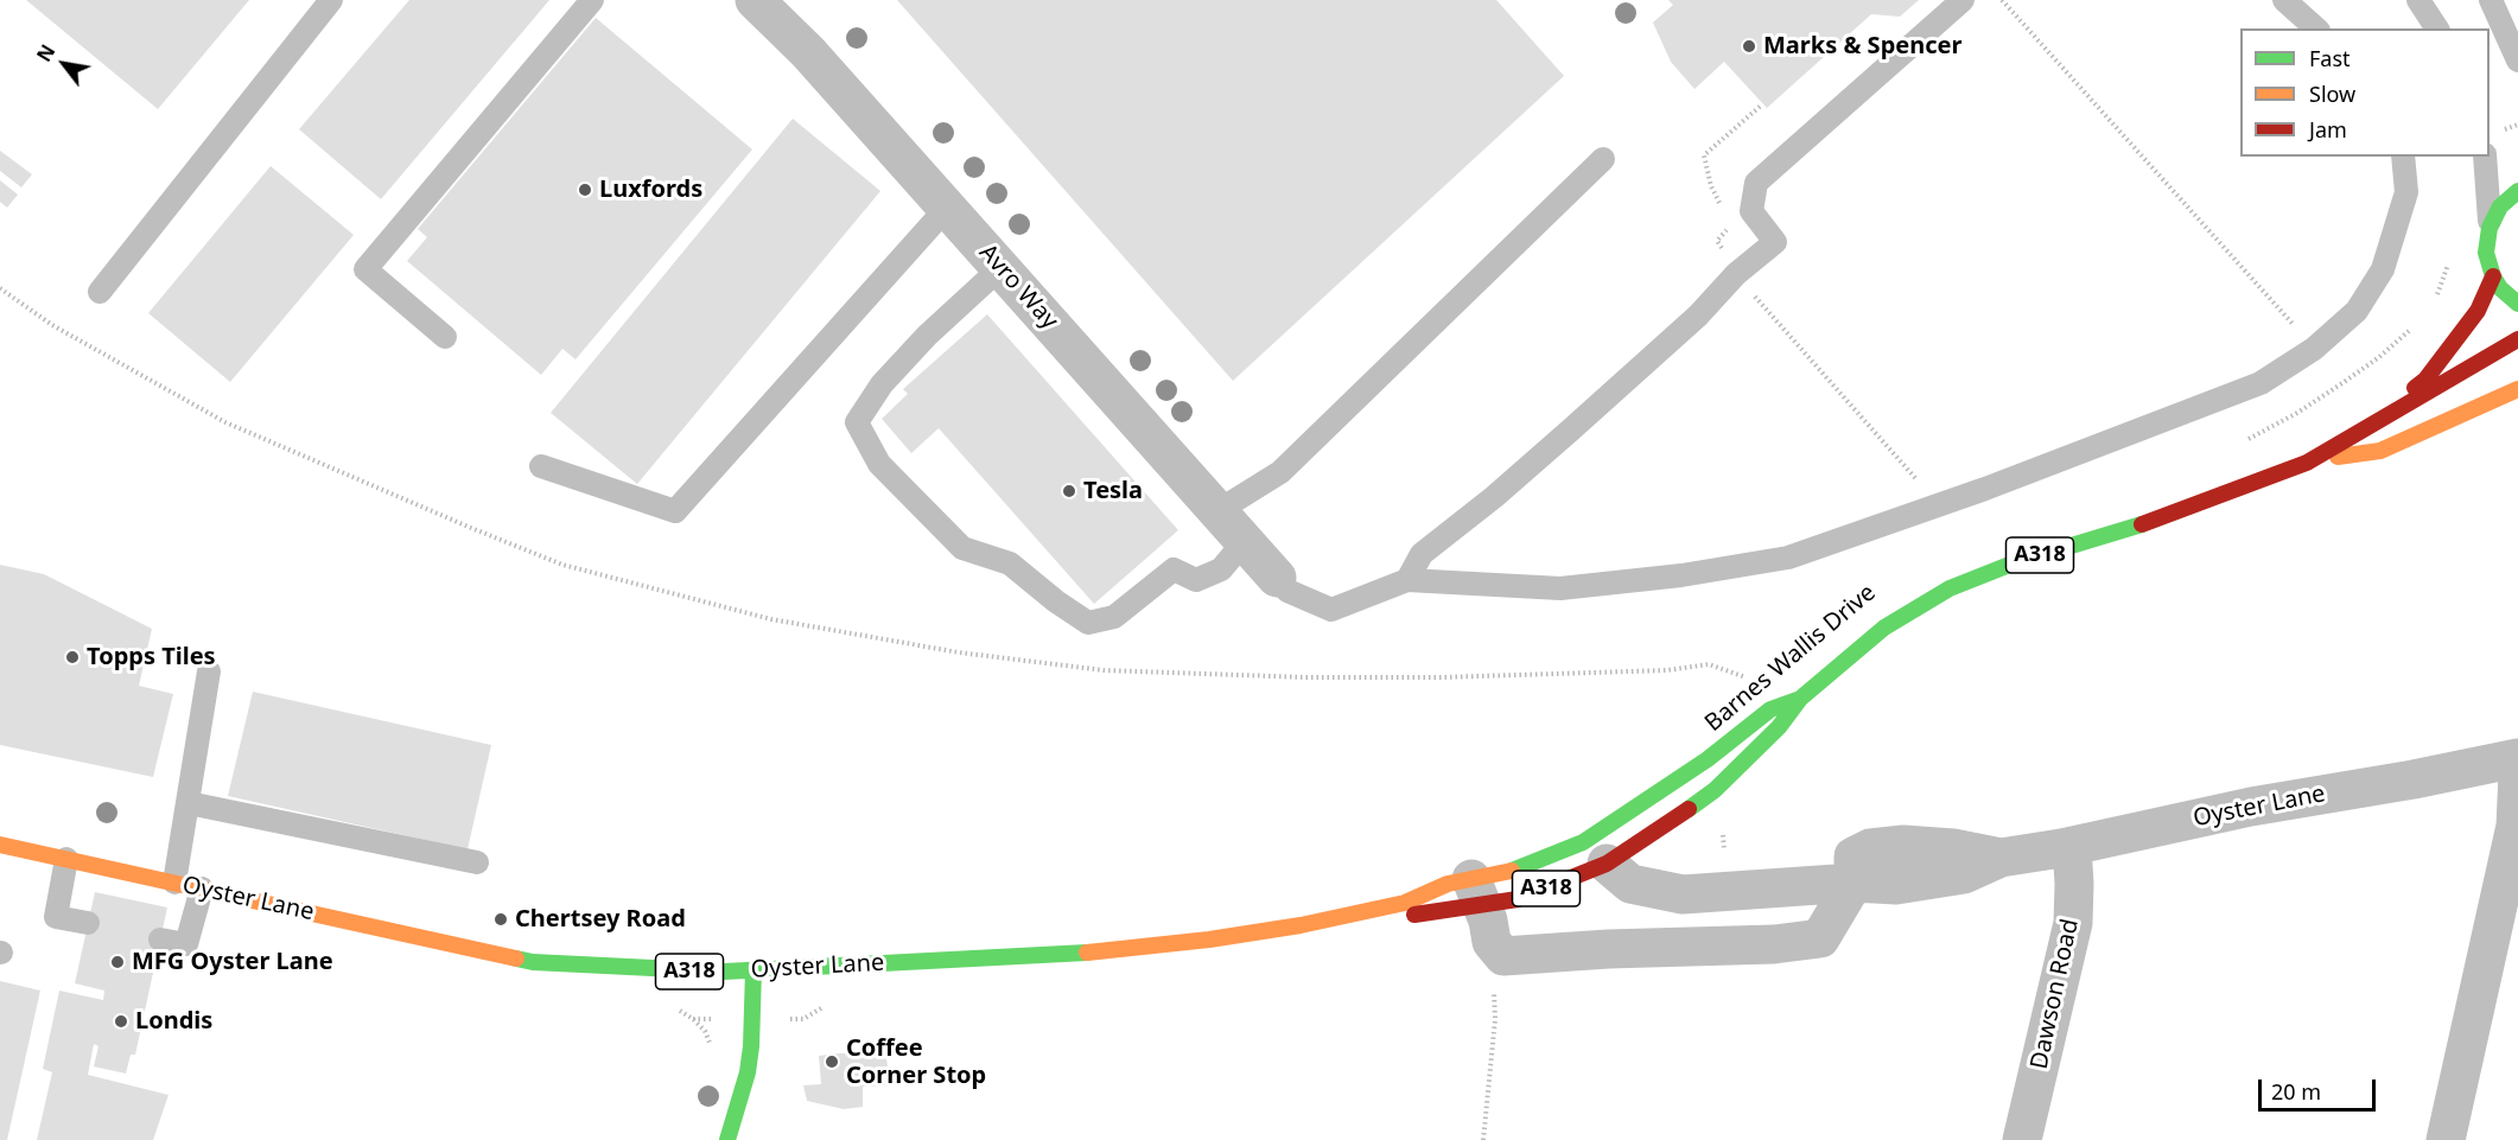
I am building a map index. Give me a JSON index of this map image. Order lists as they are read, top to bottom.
{
  "streets": {
    "main road": ["A318", "Barnes Wallis Drive", "Oyster Lane"],
    "street": ["Avro Way", "Dawson Road"]
  },
  "crossings": [
    ["Barnes Wallis Drive", "Oyster Lane"],
    ["Oyster Lane", "Dawson Road"]
  ],
  "places": [
    "Marks & Spencer",
    "Luxfords",
    "Tesla",
    "Topps Tiles",
    "Chertsey Road",
    "MFG Oyster Lane",
    "Londis",
    "Coffee Corner Stop"
  ],
  "legend": ["Fast", "Slow", "Jam"],
  "scale_bar": "20 m",
  "north": "top left"
}
